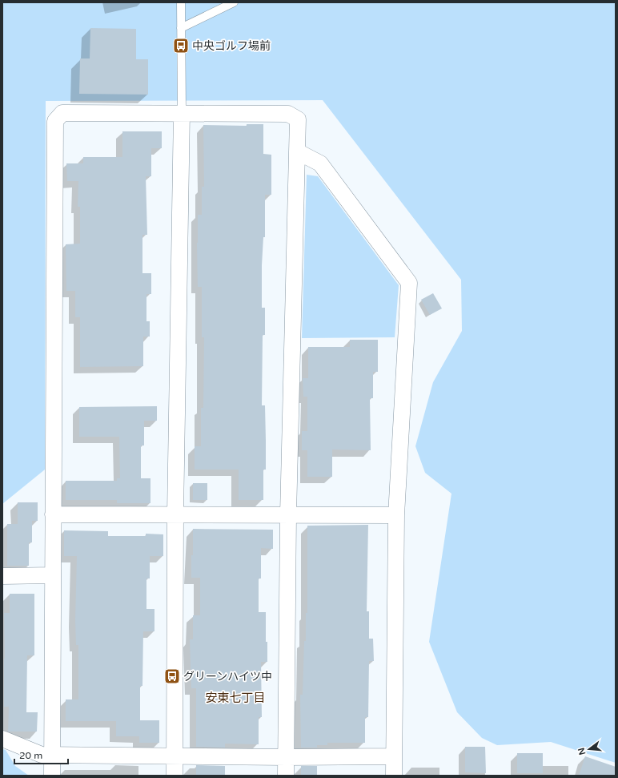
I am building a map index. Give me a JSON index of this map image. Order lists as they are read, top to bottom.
{
  "districts": ["安東七丁目"],
  "places": {
    "bus stop": ["中央ゴルフ場前", "グリーンハイツ中"]
  },
  "scale_bar": "20 m",
  "north": "left"
}
